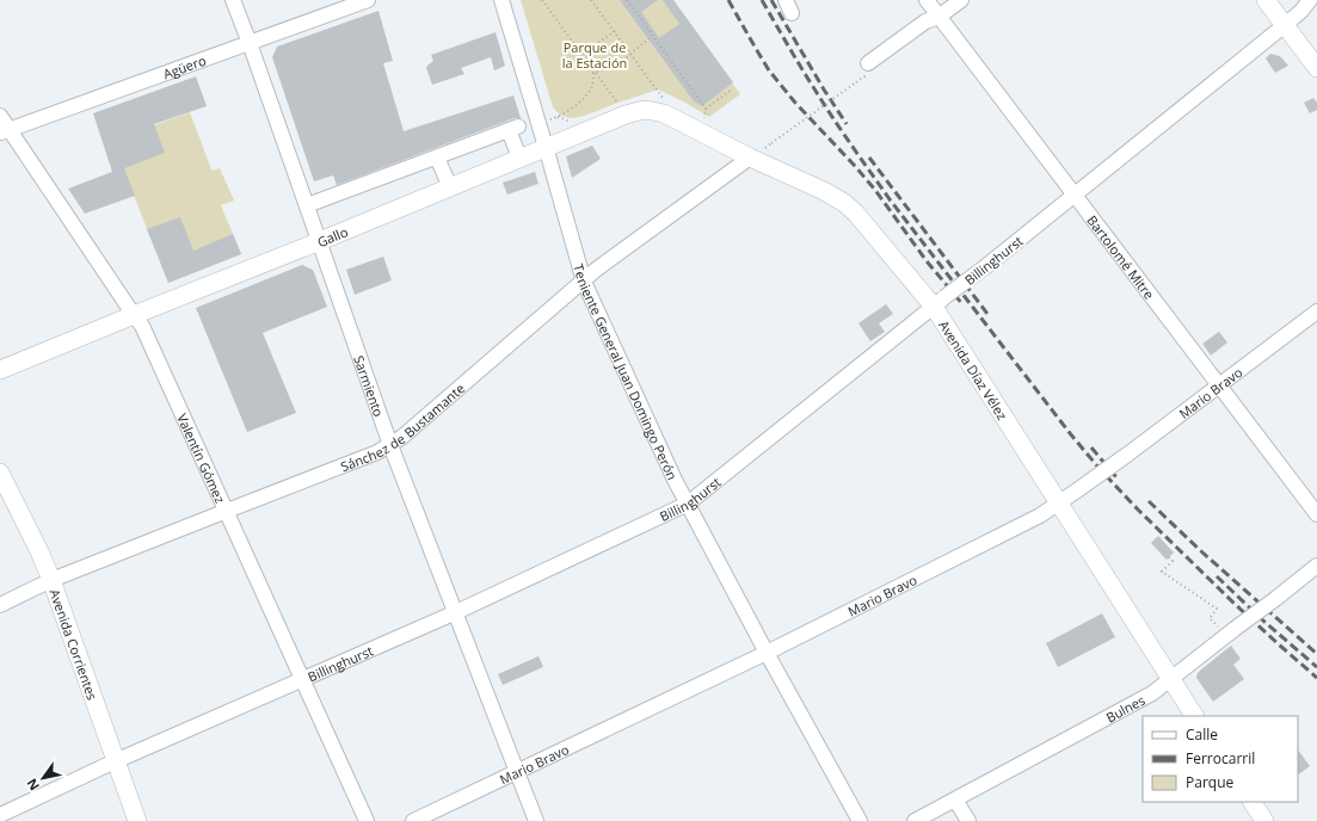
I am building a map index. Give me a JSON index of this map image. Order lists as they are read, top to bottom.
{
  "streets": {
    "main road": ["Gallo", "Avenida Díaz Vélez", "Avenida Corrientes"],
    "street": [
      "Agüero",
      "Bartolomé Mitre",
      "Billinghurst",
      "Teniente General Juan Domingo Perón",
      "Sarmiento",
      "Mario Bravo",
      "Sánchez de Bustamante",
      "Valentín Gómez",
      "Bulnes"
    ]
  },
  "crossings": [
    ["Agüero", "Sarmiento"],
    ["Agüero", "Valentín Gómez"],
    ["Gallo", "Avenida Díaz Vélez"],
    ["Gallo", "Teniente General Juan Domingo Perón"],
    ["Gallo", "Sarmiento"],
    ["Gallo", "Valentín Gómez"],
    ["Bartolomé Mitre", "Billinghurst"],
    ["Bartolomé Mitre", "Mario Bravo"],
    ["Billinghurst", "Avenida Díaz Vélez"],
    ["Billinghurst", "Teniente General Juan Domingo Perón"],
    ["Billinghurst", "Sarmiento"],
    ["Billinghurst", "Valentín Gómez"],
    ["Billinghurst", "Avenida Corrientes"],
    ["Avenida Díaz Vélez", "Mario Bravo"],
    ["Avenida Díaz Vélez", "Sánchez de Bustamante"],
    ["Avenida Díaz Vélez", "Bulnes"],
    ["Teniente General Juan Domingo Perón", "Mario Bravo"],
    ["Teniente General Juan Domingo Perón", "Sánchez de Bustamante"],
    ["Sarmiento", "Mario Bravo"],
    ["Sarmiento", "Sánchez de Bustamante"],
    ["Sánchez de Bustamante", "Valentín Gómez"],
    ["Sánchez de Bustamante", "Avenida Corrientes"]
  ],
  "parks": ["Parque de la Estación"],
  "legend": ["Calle", "Ferrocarril", "Parque"],
  "north": "bottom left"
}
